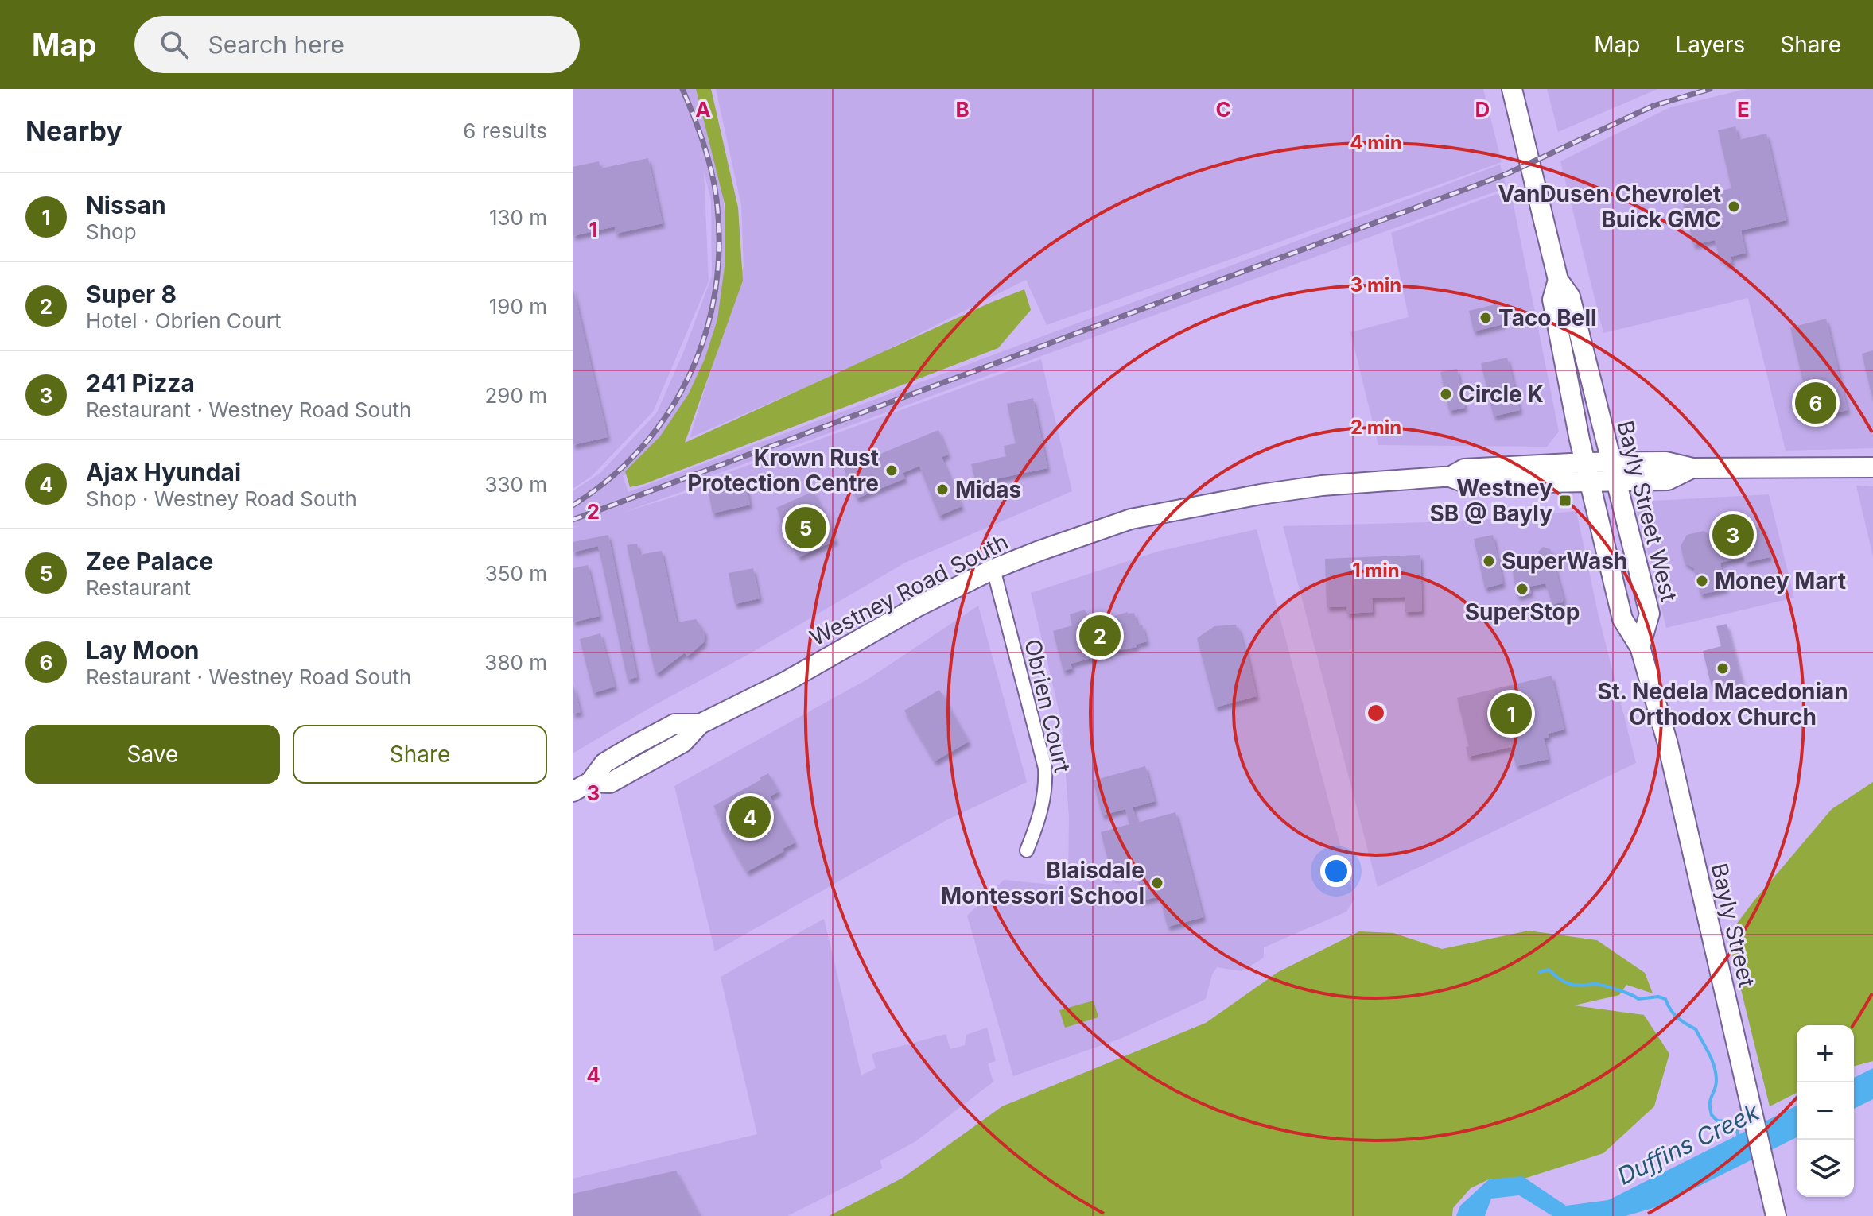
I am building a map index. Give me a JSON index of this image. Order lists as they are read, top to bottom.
{
  "streets": {
    "main road": ["Bayly Street West", "Westney Road South", "Bayly Street"],
    "street": ["Obrien Court"]
  },
  "crossings": [
    ["Bayly Street West", "Westney Road South"],
    ["Bayly Street West", "Bayly Street"],
    ["Westney Road South", "Obrien Court"]
  ],
  "water": ["Duffins Creek"],
  "places": {
    "other": [
      "VanDusen Chevrolet Buick GMC",
      "Taco Bell",
      "Circle K",
      "Krown Rust Protection Centre",
      "Midas",
      "SuperWash",
      "Money Mart",
      "SuperStop",
      "St. Nedela Macedonian Orthodox Church",
      "Blaisdale Montessori School"
    ],
    "transit": ["Westney SB @ Bayly"]
  },
  "page": {
    "header": "Map",
    "search": "Search here",
    "nav": ["Map", "Layers", "Share"],
    "heading": ["Nearby", "6 results"],
    "list": [
      {
        "mark": "1",
        "name": "Nissan",
        "note": "Shop",
        "value": "130 m"
      },
      {
        "mark": "2",
        "name": "Super 8",
        "note": "Hotel · Obrien Court",
        "value": "190 m"
      },
      {
        "mark": "3",
        "name": "241 Pizza",
        "note": "Restaurant · Westney Road South",
        "value": "290 m"
      },
      {
        "mark": "4",
        "name": "Ajax Hyundai",
        "note": "Shop · Westney Road South",
        "value": "330 m"
      },
      {
        "mark": "5",
        "name": "Zee Palace",
        "note": "Restaurant",
        "value": "350 m"
      },
      {
        "mark": "6",
        "name": "Lay Moon",
        "note": "Restaurant · Westney Road South",
        "value": "380 m"
      }
    ],
    "pins": [
      "6",
      "5",
      "3",
      "2",
      "1",
      "4"
    ],
    "buttons": ["Save", "Share"],
    "map_buttons": ["+", "−"]
  },
  "grid": {
    "columns": [
      "A",
      "B",
      "C",
      "D",
      "E"
    ],
    "rows": [
      "1",
      "2",
      "3",
      "4"
    ]
  },
  "rings": [
    "4 min",
    "3 min",
    "2 min",
    "1 min"
  ]
}
